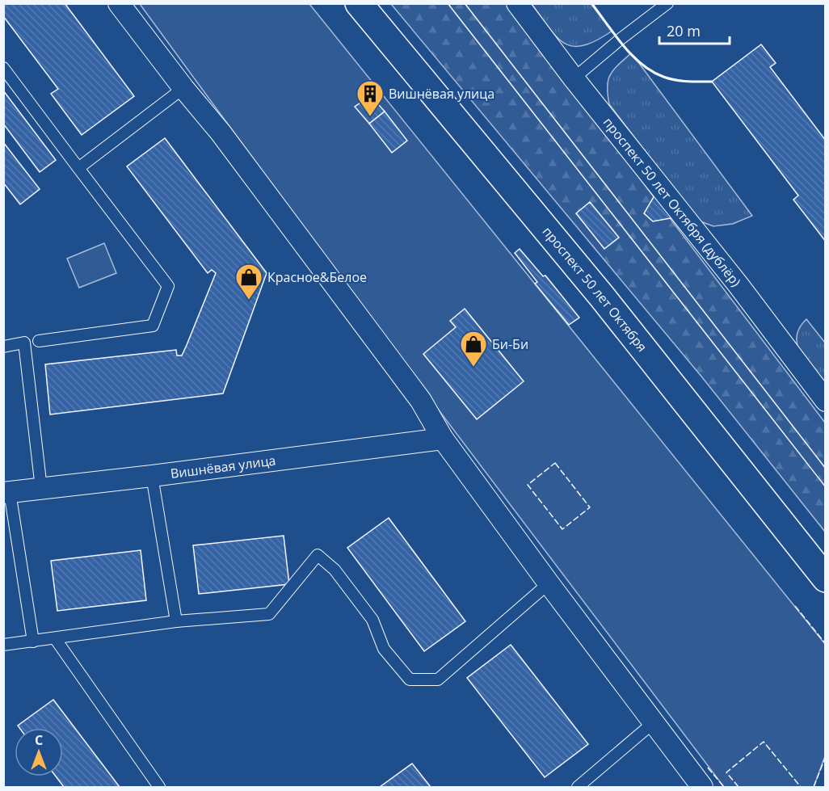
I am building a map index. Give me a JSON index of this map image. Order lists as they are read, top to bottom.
{
  "streets": {
    "main road": ["проспект 50 лет Октября"],
    "street": ["проспект 50 лет Октября (дублёр)", "Вишнёвая улица"]
  },
  "places": {
    "building": ["Вишнёвая улица"],
    "shop": ["Красное&Белое", "Би-Би"]
  },
  "scale_bar": "20 m",
  "north": "top"
}
